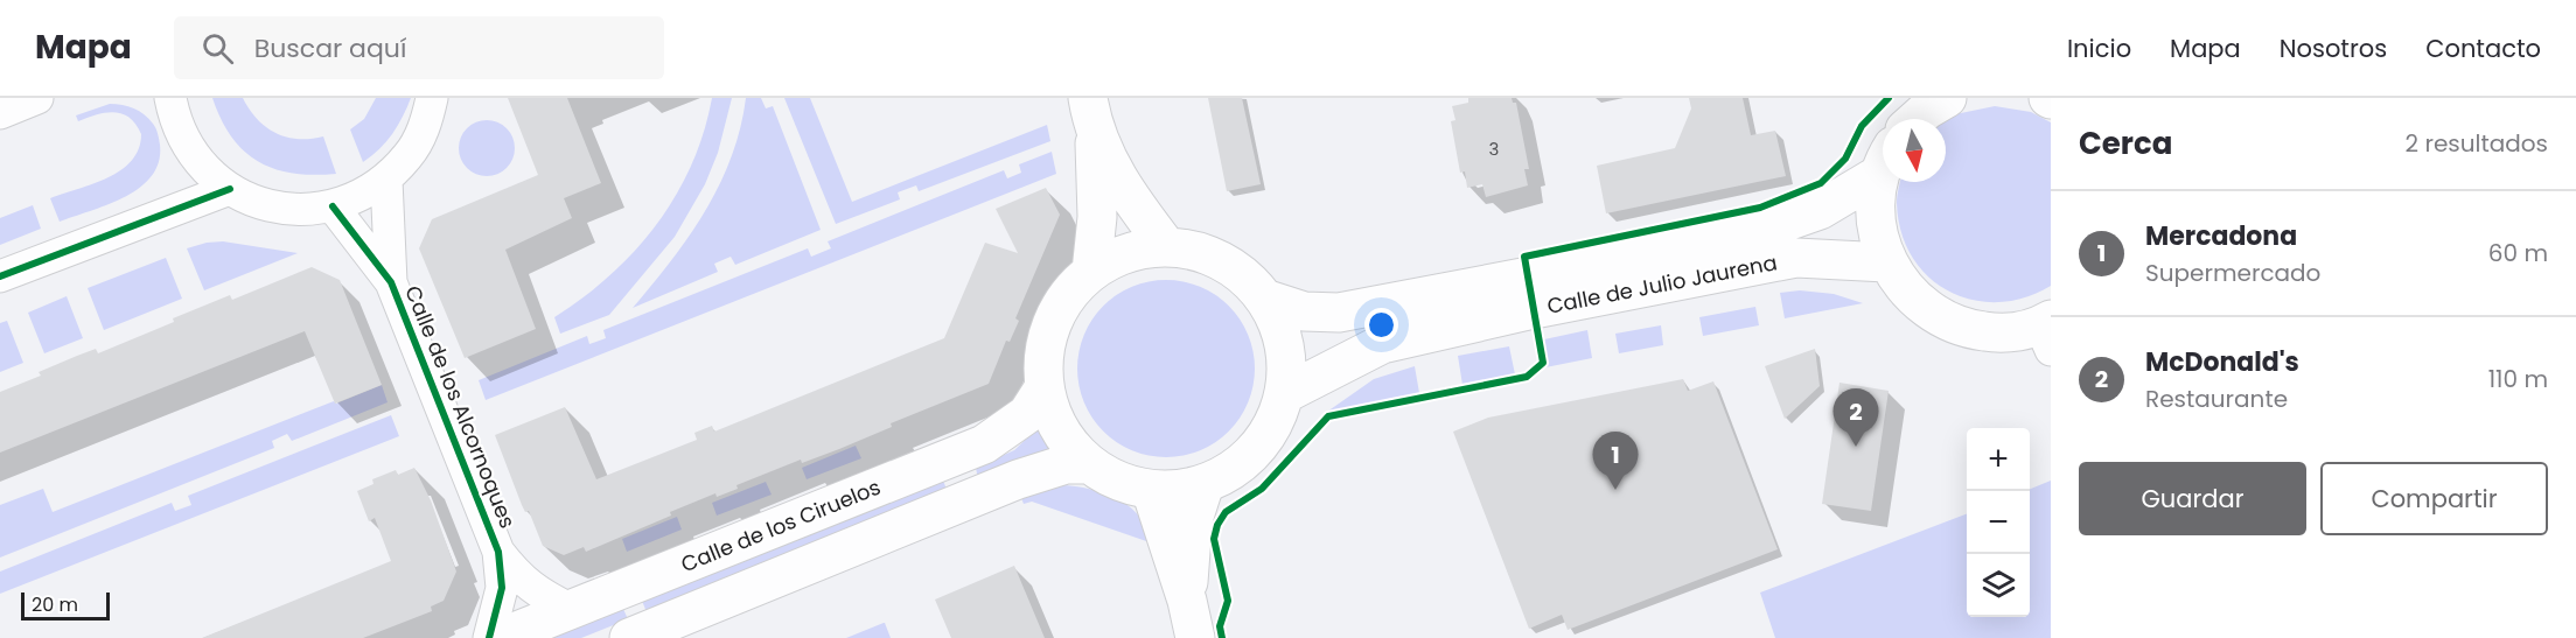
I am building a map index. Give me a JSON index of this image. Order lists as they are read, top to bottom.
{
  "streets": {
    "main road": ["Calle de Julio Jaurena", "Calle de los Ciruelos"],
    "street": ["Calle de los Alcornoques"]
  },
  "crossings": [
    ["Calle de Julio Jaurena", "Calle de los Ciruelos"],
    ["Calle de los Alcornoques", "Calle de los Ciruelos"]
  ],
  "house_numbers": ["3"],
  "scale_bar": "20 m",
  "north": "bottom",
  "page": {
    "header": "Mapa",
    "search": "Buscar aquí",
    "nav": [
      "Inicio",
      "Mapa",
      "Nosotros",
      "Contacto"
    ],
    "heading": ["Cerca", "2 resultados"],
    "list": [
      {
        "mark": "1",
        "name": "Mercadona",
        "note": "Supermercado",
        "value": "60 m"
      },
      {
        "mark": "2",
        "name": "McDonald's",
        "note": "Restaurante",
        "value": "110 m"
      }
    ],
    "pins": ["2", "1"],
    "map_buttons": ["+", "−"],
    "buttons": ["Guardar", "Compartir"],
    "scale": "20 m"
  }
}
